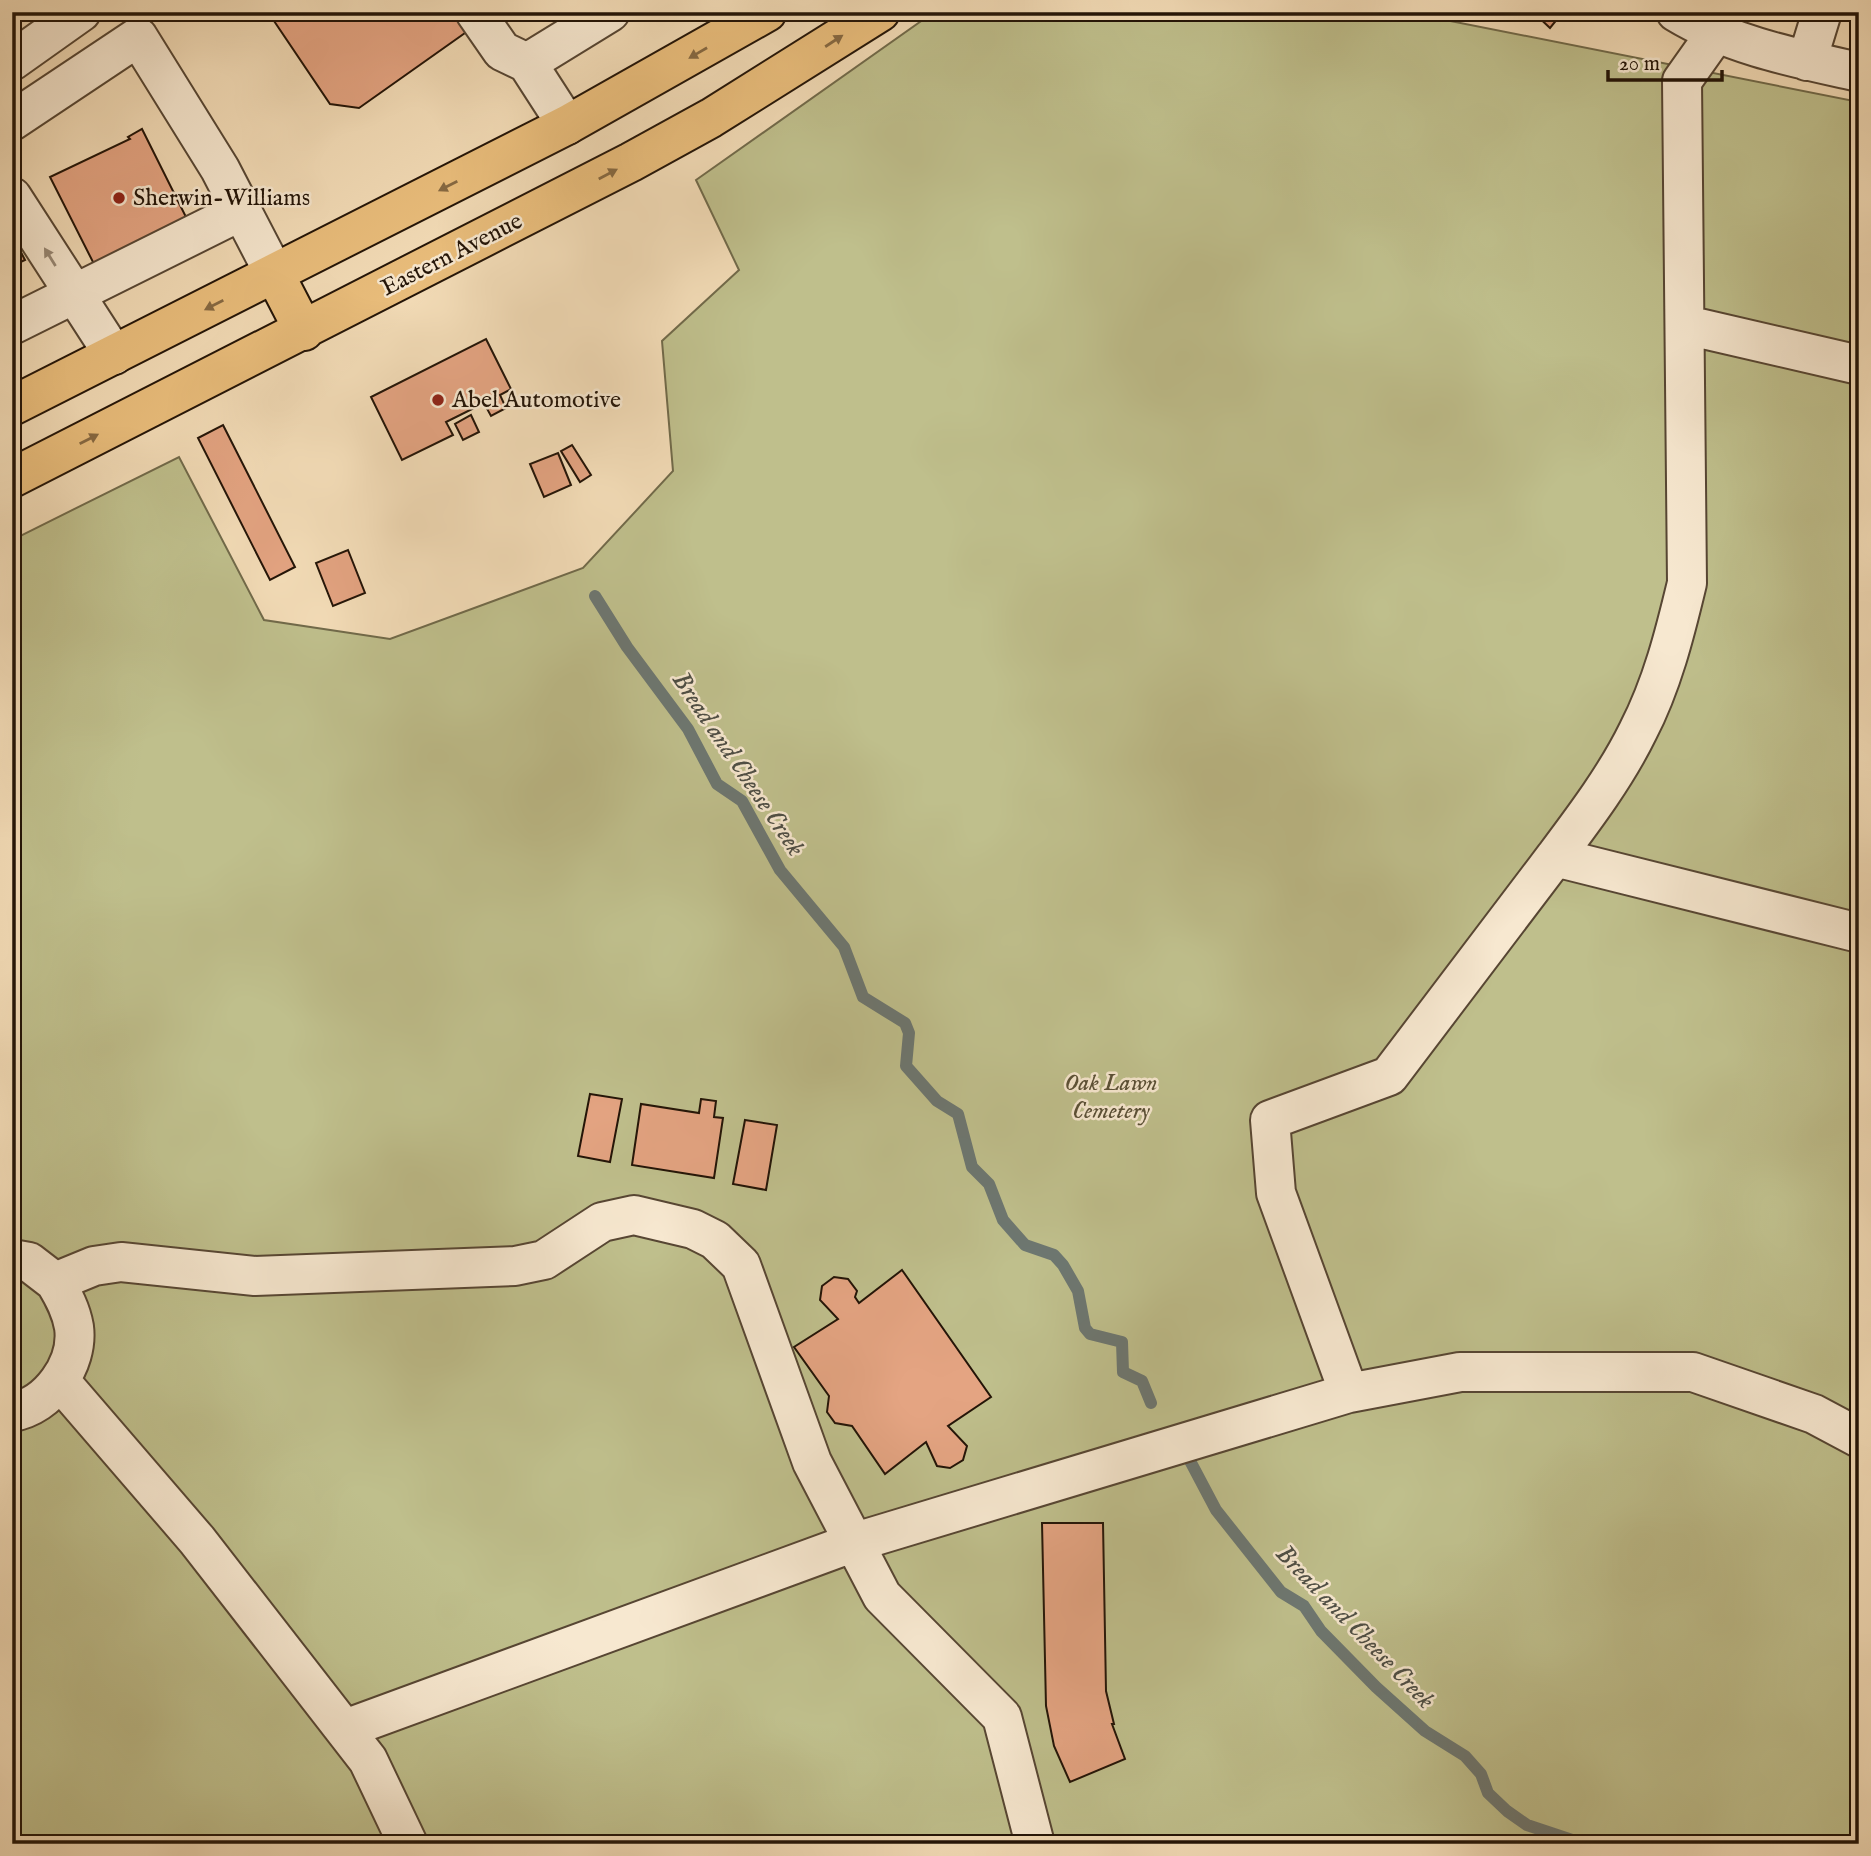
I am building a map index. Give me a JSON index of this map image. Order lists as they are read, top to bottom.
{
  "streets": {
    "main road": ["Eastern Avenue"]
  },
  "water": ["Bread and Cheese Creek"],
  "parks": ["Oak Lawn Cemetery"],
  "places": ["Sherwin-Williams", "Abel Automotive"],
  "scale_bar": "20 m"
}
